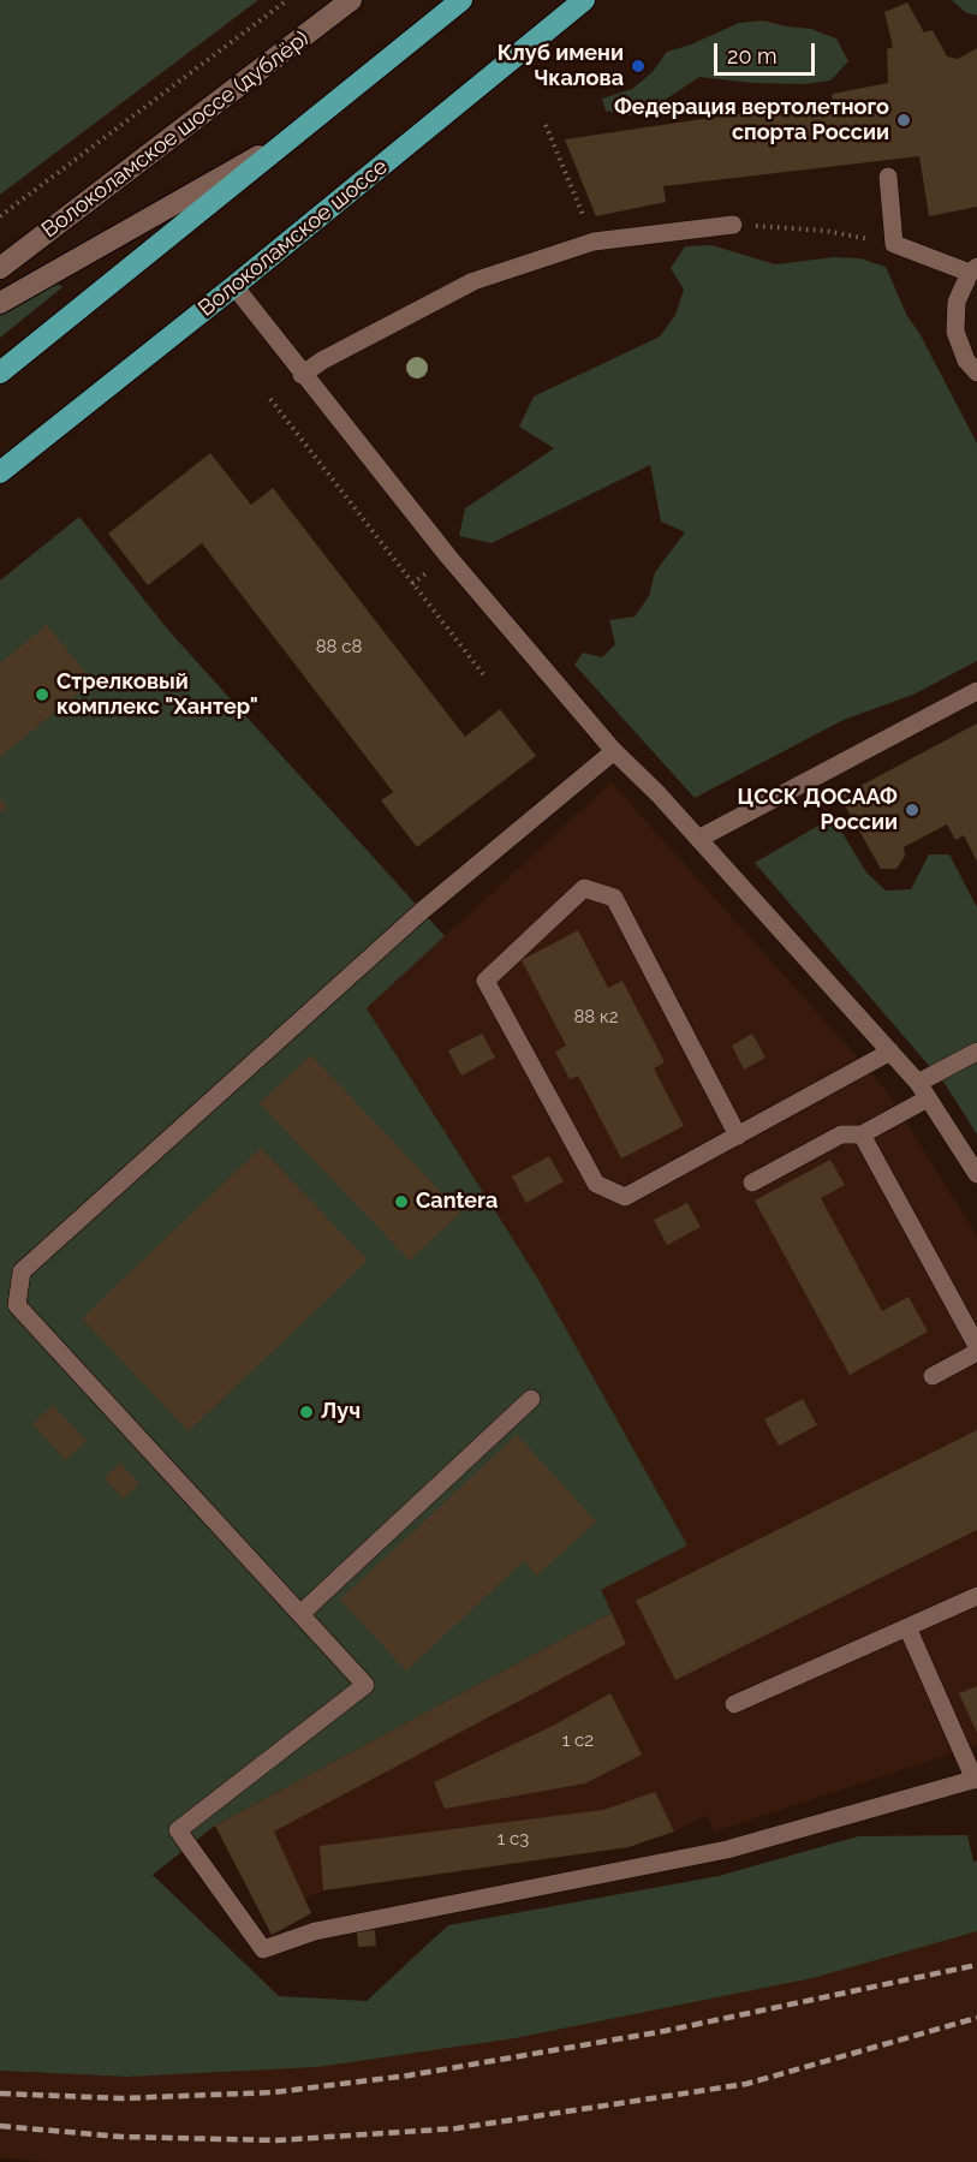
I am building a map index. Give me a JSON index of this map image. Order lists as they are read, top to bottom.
{
  "streets": {
    "main road": ["Волоколамское шоссе"],
    "street": ["Волоколамское шоссе (дублёр)"]
  },
  "places": [
    "Клуб имени Чкалова",
    "Федерация вертолетного спорта России",
    "Стрелковый комплекс \"Хантер\"",
    "ЦССК ДОСААФ России",
    "Cantera",
    "Луч"
  ],
  "house_numbers": [
    "88 с8",
    "88 к2",
    "1 с2",
    "1 с3"
  ],
  "scale_bar": "20 m"
}
